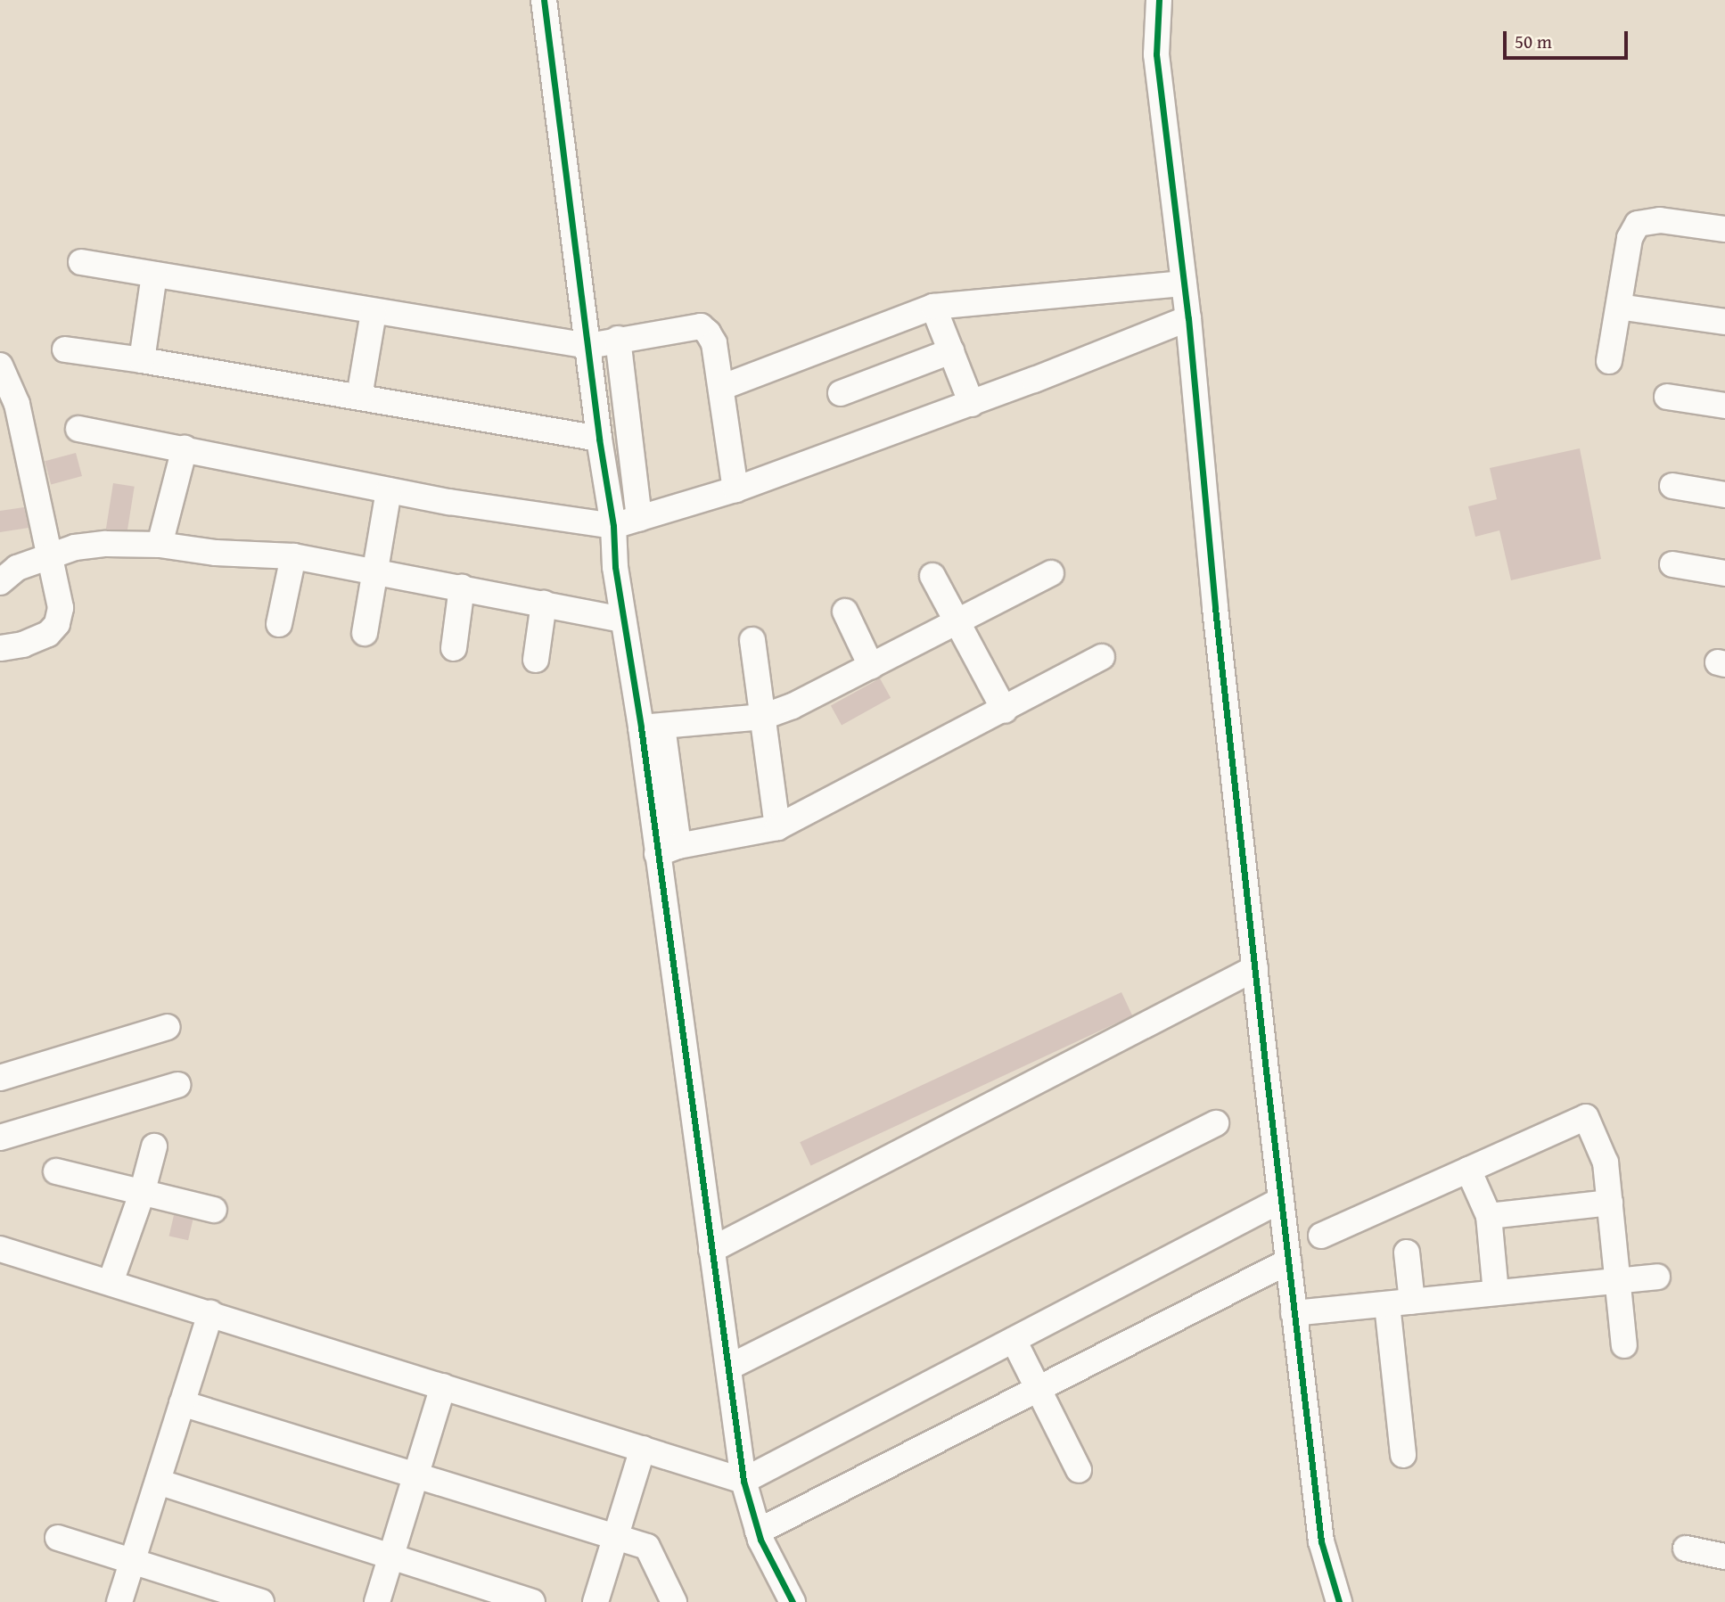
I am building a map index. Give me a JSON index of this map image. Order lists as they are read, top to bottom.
{
  "scale_bar": "50 m"
}
